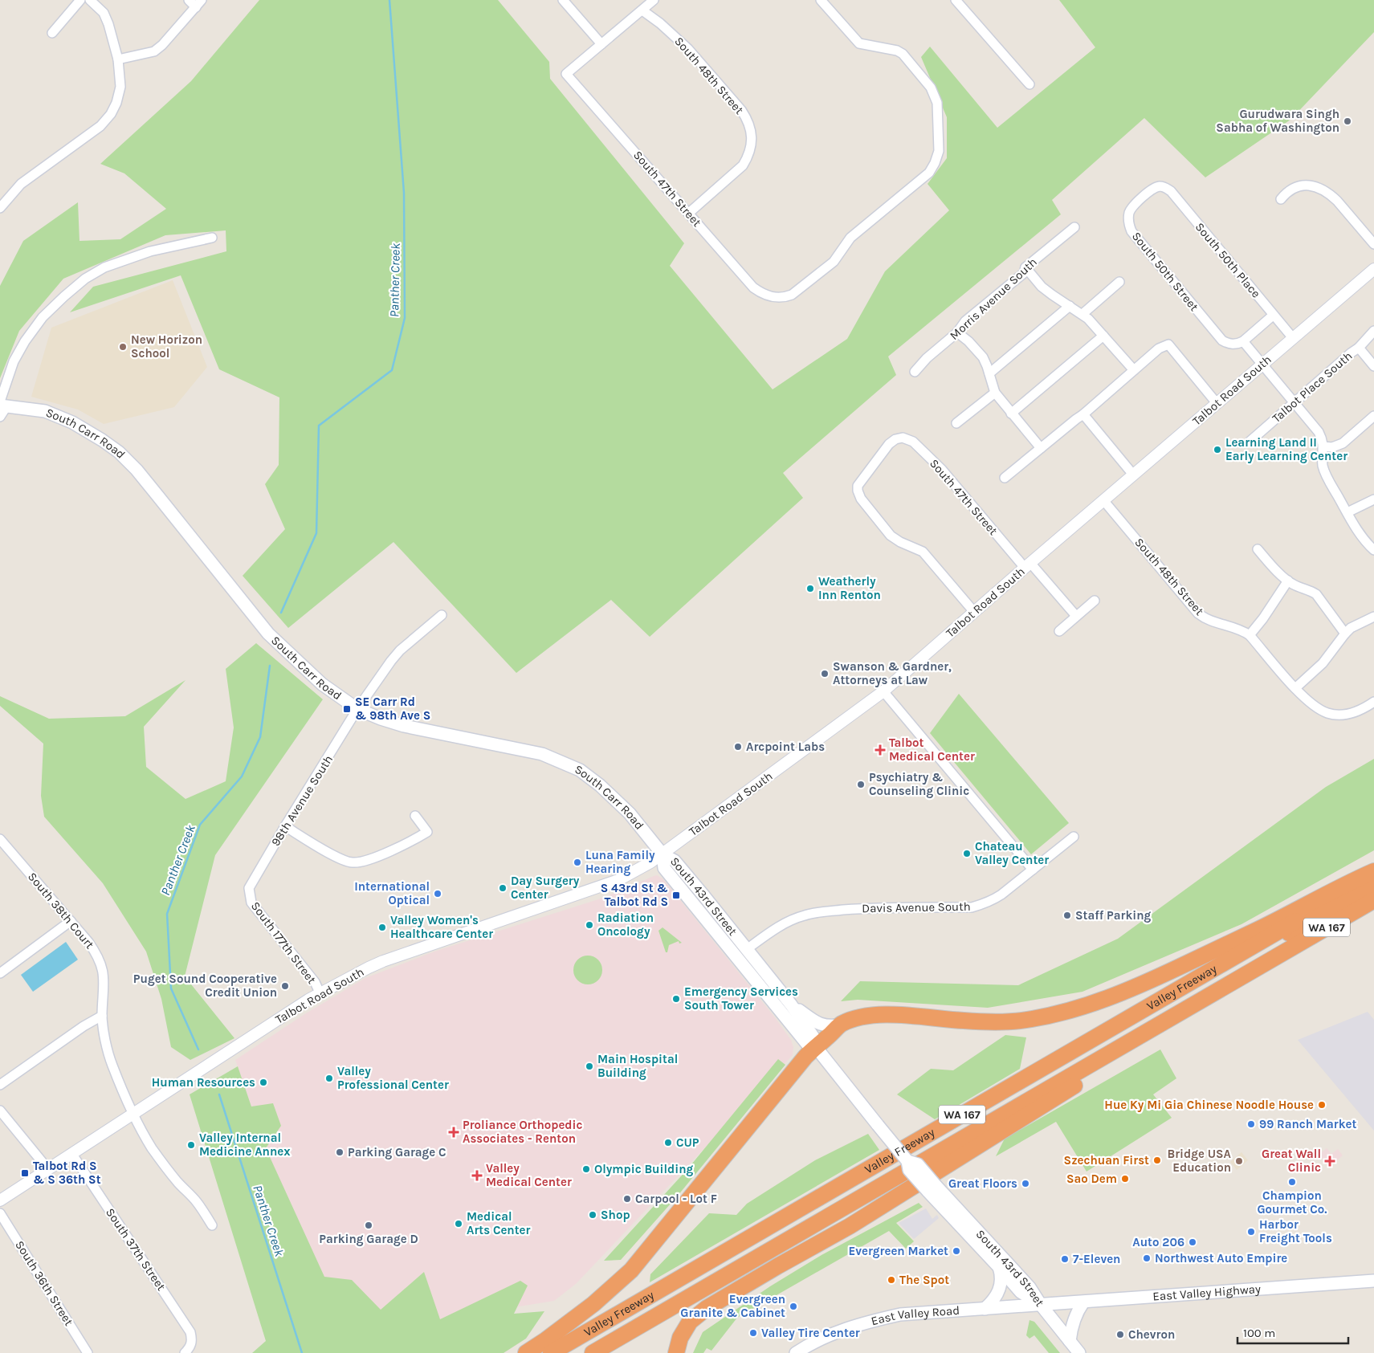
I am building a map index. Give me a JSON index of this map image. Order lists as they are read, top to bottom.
{
  "streets": {
    "highway": ["WA 167", "Valley Freeway"],
    "main road": [
      "South Carr Road",
      "South 43rd Street",
      "East Valley Highway",
      "East Valley Road"
    ],
    "street": [
      "South 48th Street",
      "South 47th Street",
      "South 50th Place",
      "South 50th Street",
      "Morris Avenue South",
      "Talbot Place South",
      "Talbot Road South",
      "98th Avenue South",
      "Davis Avenue South",
      "South 38th Court",
      "South 177th Street",
      "South 37th Street",
      "South 36th Street"
    ]
  },
  "crossings": [
    ["South 48th Street", "South 47th Street"],
    ["South 48th Street", "Talbot Road South"],
    ["South 47th Street", "Talbot Road South"],
    ["South 50th Place", "South 50th Street"],
    ["South 50th Place", "Talbot Road South"],
    ["Talbot Road South", "South Carr Road"],
    ["Talbot Road South", "South 43rd Street"],
    ["Talbot Road South", "South 38th Court"],
    ["Talbot Road South", "South 177th Street"],
    ["Talbot Road South", "South 37th Street"],
    ["South Carr Road", "98th Avenue South"],
    ["South Carr Road", "South 43rd Street"],
    ["98th Avenue South", "South 177th Street"],
    ["South 43rd Street", "Davis Avenue South"],
    ["South 43rd Street", "East Valley Highway"],
    ["South 43rd Street", "East Valley Road"],
    ["East Valley Highway", "East Valley Road"]
  ],
  "water": ["Panther Creek"],
  "places": {
    "other": [
      "Gurudwara Singh Sabha of Washington",
      "New Horizon School",
      "Learning Land II Early Learning Center",
      "Weatherly Inn Renton",
      "Swanson & Gardner, Attorneys at Law",
      "Arcpoint Labs",
      "Psychiatry & Counseling Clinic",
      "Chateau Valley Center",
      "Luna Family Hearing",
      "Day Surgery Center",
      "International Optical",
      "Staff Parking",
      "Radiation Oncology",
      "Valley Women's Healthcare Center",
      "Puget Sound Cooperative Credit Union",
      "Emergency Services South Tower",
      "Main Hospital Building",
      "Valley Professional Center",
      "Human Resources",
      "Hue Ky Mi Gia Chinese Noodle House",
      "99 Ranch Market",
      "CUP",
      "Valley Internal Medicine Annex",
      "Parking Garage C",
      "Szechuan First",
      "Bridge USA Education",
      "Olympic Building",
      "Sao Dem",
      "Champion Gourmet Co.",
      "Great Floors",
      "Carpool - Lot F",
      "Shop",
      "Medical Arts Center",
      "Parking Garage D",
      "Harbor Freight Tools",
      "Auto 206",
      "Evergreen Market",
      "Northwest Auto Empire",
      "7-Eleven",
      "The Spot",
      "Evergreen Granite & Cabinet",
      "Valley Tire Center",
      "Chevron"
    ],
    "transit": ["SE Carr Rd & 98th Ave S", "S 43rd St & Talbot Rd S", "Talbot Rd S & S 36th St"],
    "health": [
      "Talbot Medical Center",
      "Proliance Orthopedic Associates - Renton",
      "Great Wall Clinic",
      "Valley Medical Center"
    ]
  },
  "scale_bar": "100 m"
}
